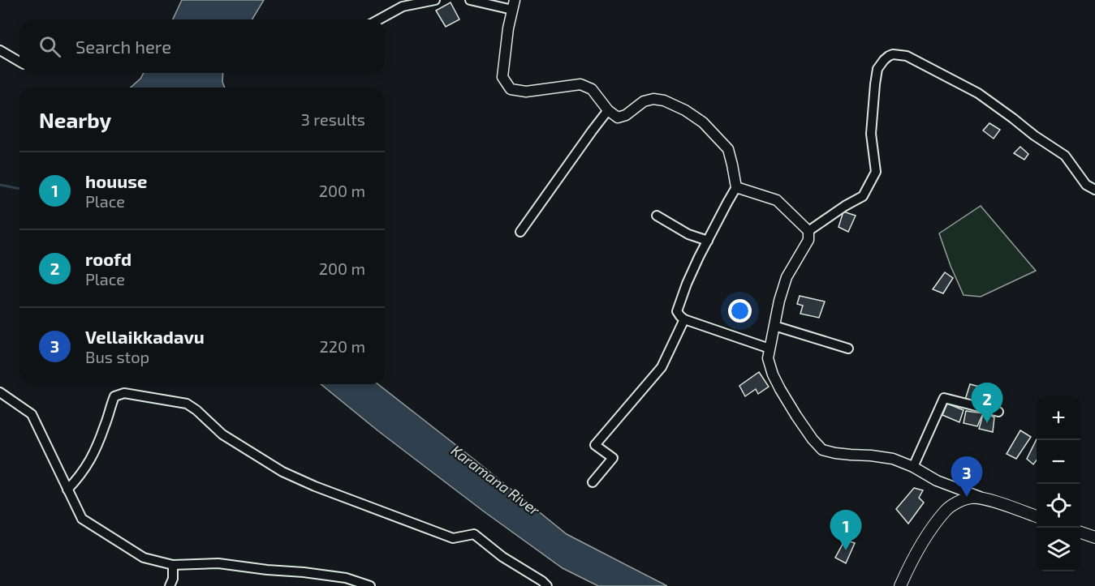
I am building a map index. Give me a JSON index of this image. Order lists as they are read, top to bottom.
{
  "water": ["Karamana River"],
  "page": {
    "search": "Search here",
    "heading": ["Nearby", "3 results"],
    "list": [
      {
        "mark": "1",
        "name": "houuse",
        "note": "Place",
        "value": "200 m"
      },
      {
        "mark": "2",
        "name": "roofd",
        "note": "Place",
        "value": "200 m"
      },
      {
        "mark": "3",
        "name": "Vellaikkadavu",
        "note": "Bus stop",
        "value": "220 m"
      }
    ],
    "pins": ["2", "3", "1"],
    "map_buttons": ["+", "−"]
  }
}
